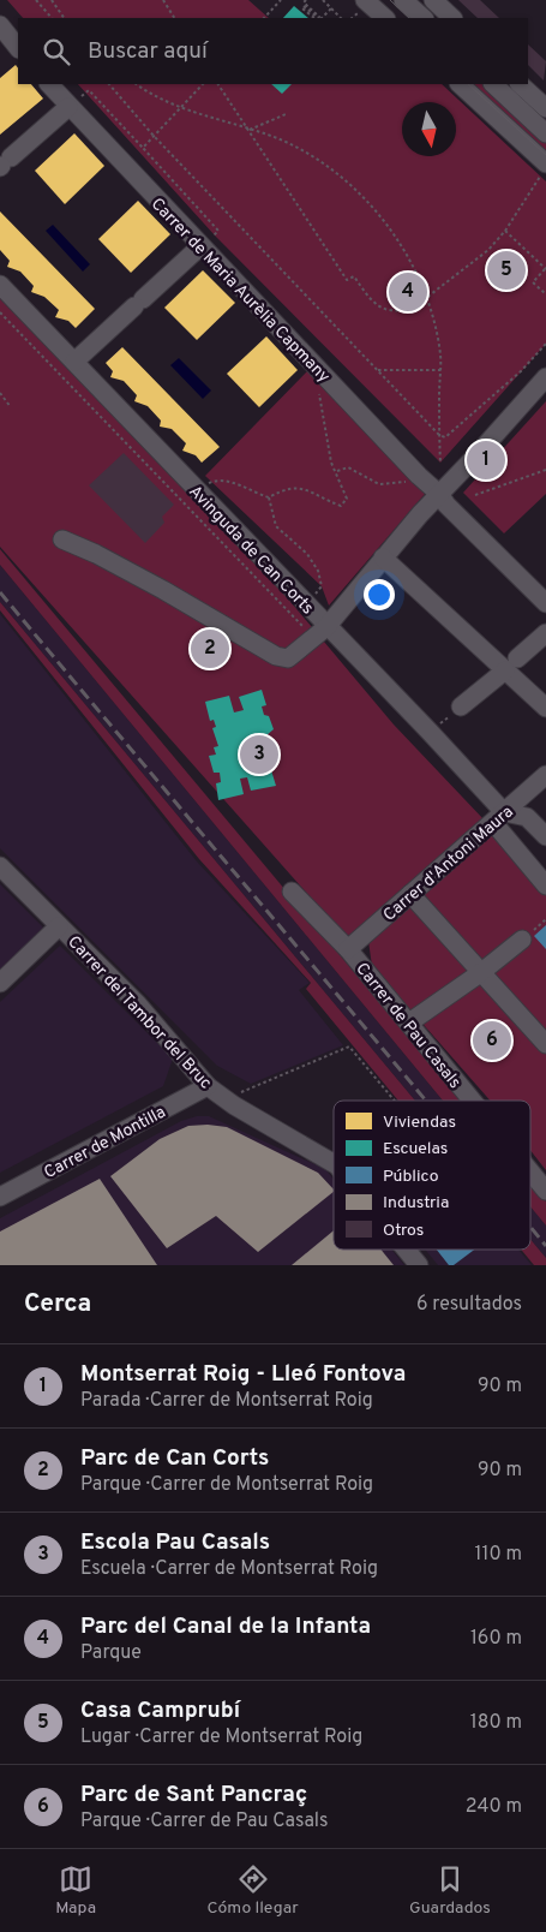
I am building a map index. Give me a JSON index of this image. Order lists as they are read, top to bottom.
{
  "streets": {
    "street": [
      "Carrer de Maria Aurèlia Capmany",
      "Avinguda de Can Corts",
      "Carrer d'Antoni Maura",
      "Carrer del Tambor del Bruc",
      "Carrer de Pau Casals",
      "Carrer de Montilla"
    ]
  },
  "crossings": [
    ["Avinguda de Can Corts", "Carrer d'Antoni Maura"],
    ["Carrer d'Antoni Maura", "Carrer de Pau Casals"],
    ["Carrer del Tambor del Bruc", "Carrer de Montilla"]
  ],
  "legend": [
    "Viviendas",
    "Escuelas",
    "Público",
    "Industria",
    "Otros"
  ],
  "north": "bottom",
  "page": {
    "search": "Buscar aquí",
    "pins": [
      "5",
      "4",
      "1",
      "2",
      "3",
      "6"
    ],
    "heading": ["Cerca", "6 resultados"],
    "list": [
      {
        "mark": "1",
        "name": "Montserrat Roig - Lleó Fontova",
        "note": "Parada · Carrer de Montserrat Roig",
        "value": "90 m"
      },
      {
        "mark": "2",
        "name": "Parc de Can Corts",
        "note": "Parque · Carrer de Montserrat Roig",
        "value": "90 m"
      },
      {
        "mark": "3",
        "name": "Escola Pau Casals",
        "note": "Escuela · Carrer de Montserrat Roig",
        "value": "110 m"
      },
      {
        "mark": "4",
        "name": "Parc del Canal de la Infanta",
        "note": "Parque",
        "value": "160 m"
      },
      {
        "mark": "5",
        "name": "Casa Camprubí",
        "note": "Lugar · Carrer de Montserrat Roig",
        "value": "180 m"
      },
      {
        "mark": "6",
        "name": "Parc de Sant Pancraç",
        "note": "Parque · Carrer de Pau Casals",
        "value": "240 m"
      }
    ],
    "nav": ["Mapa", "Cómo llegar", "Guardados"]
  }
}
